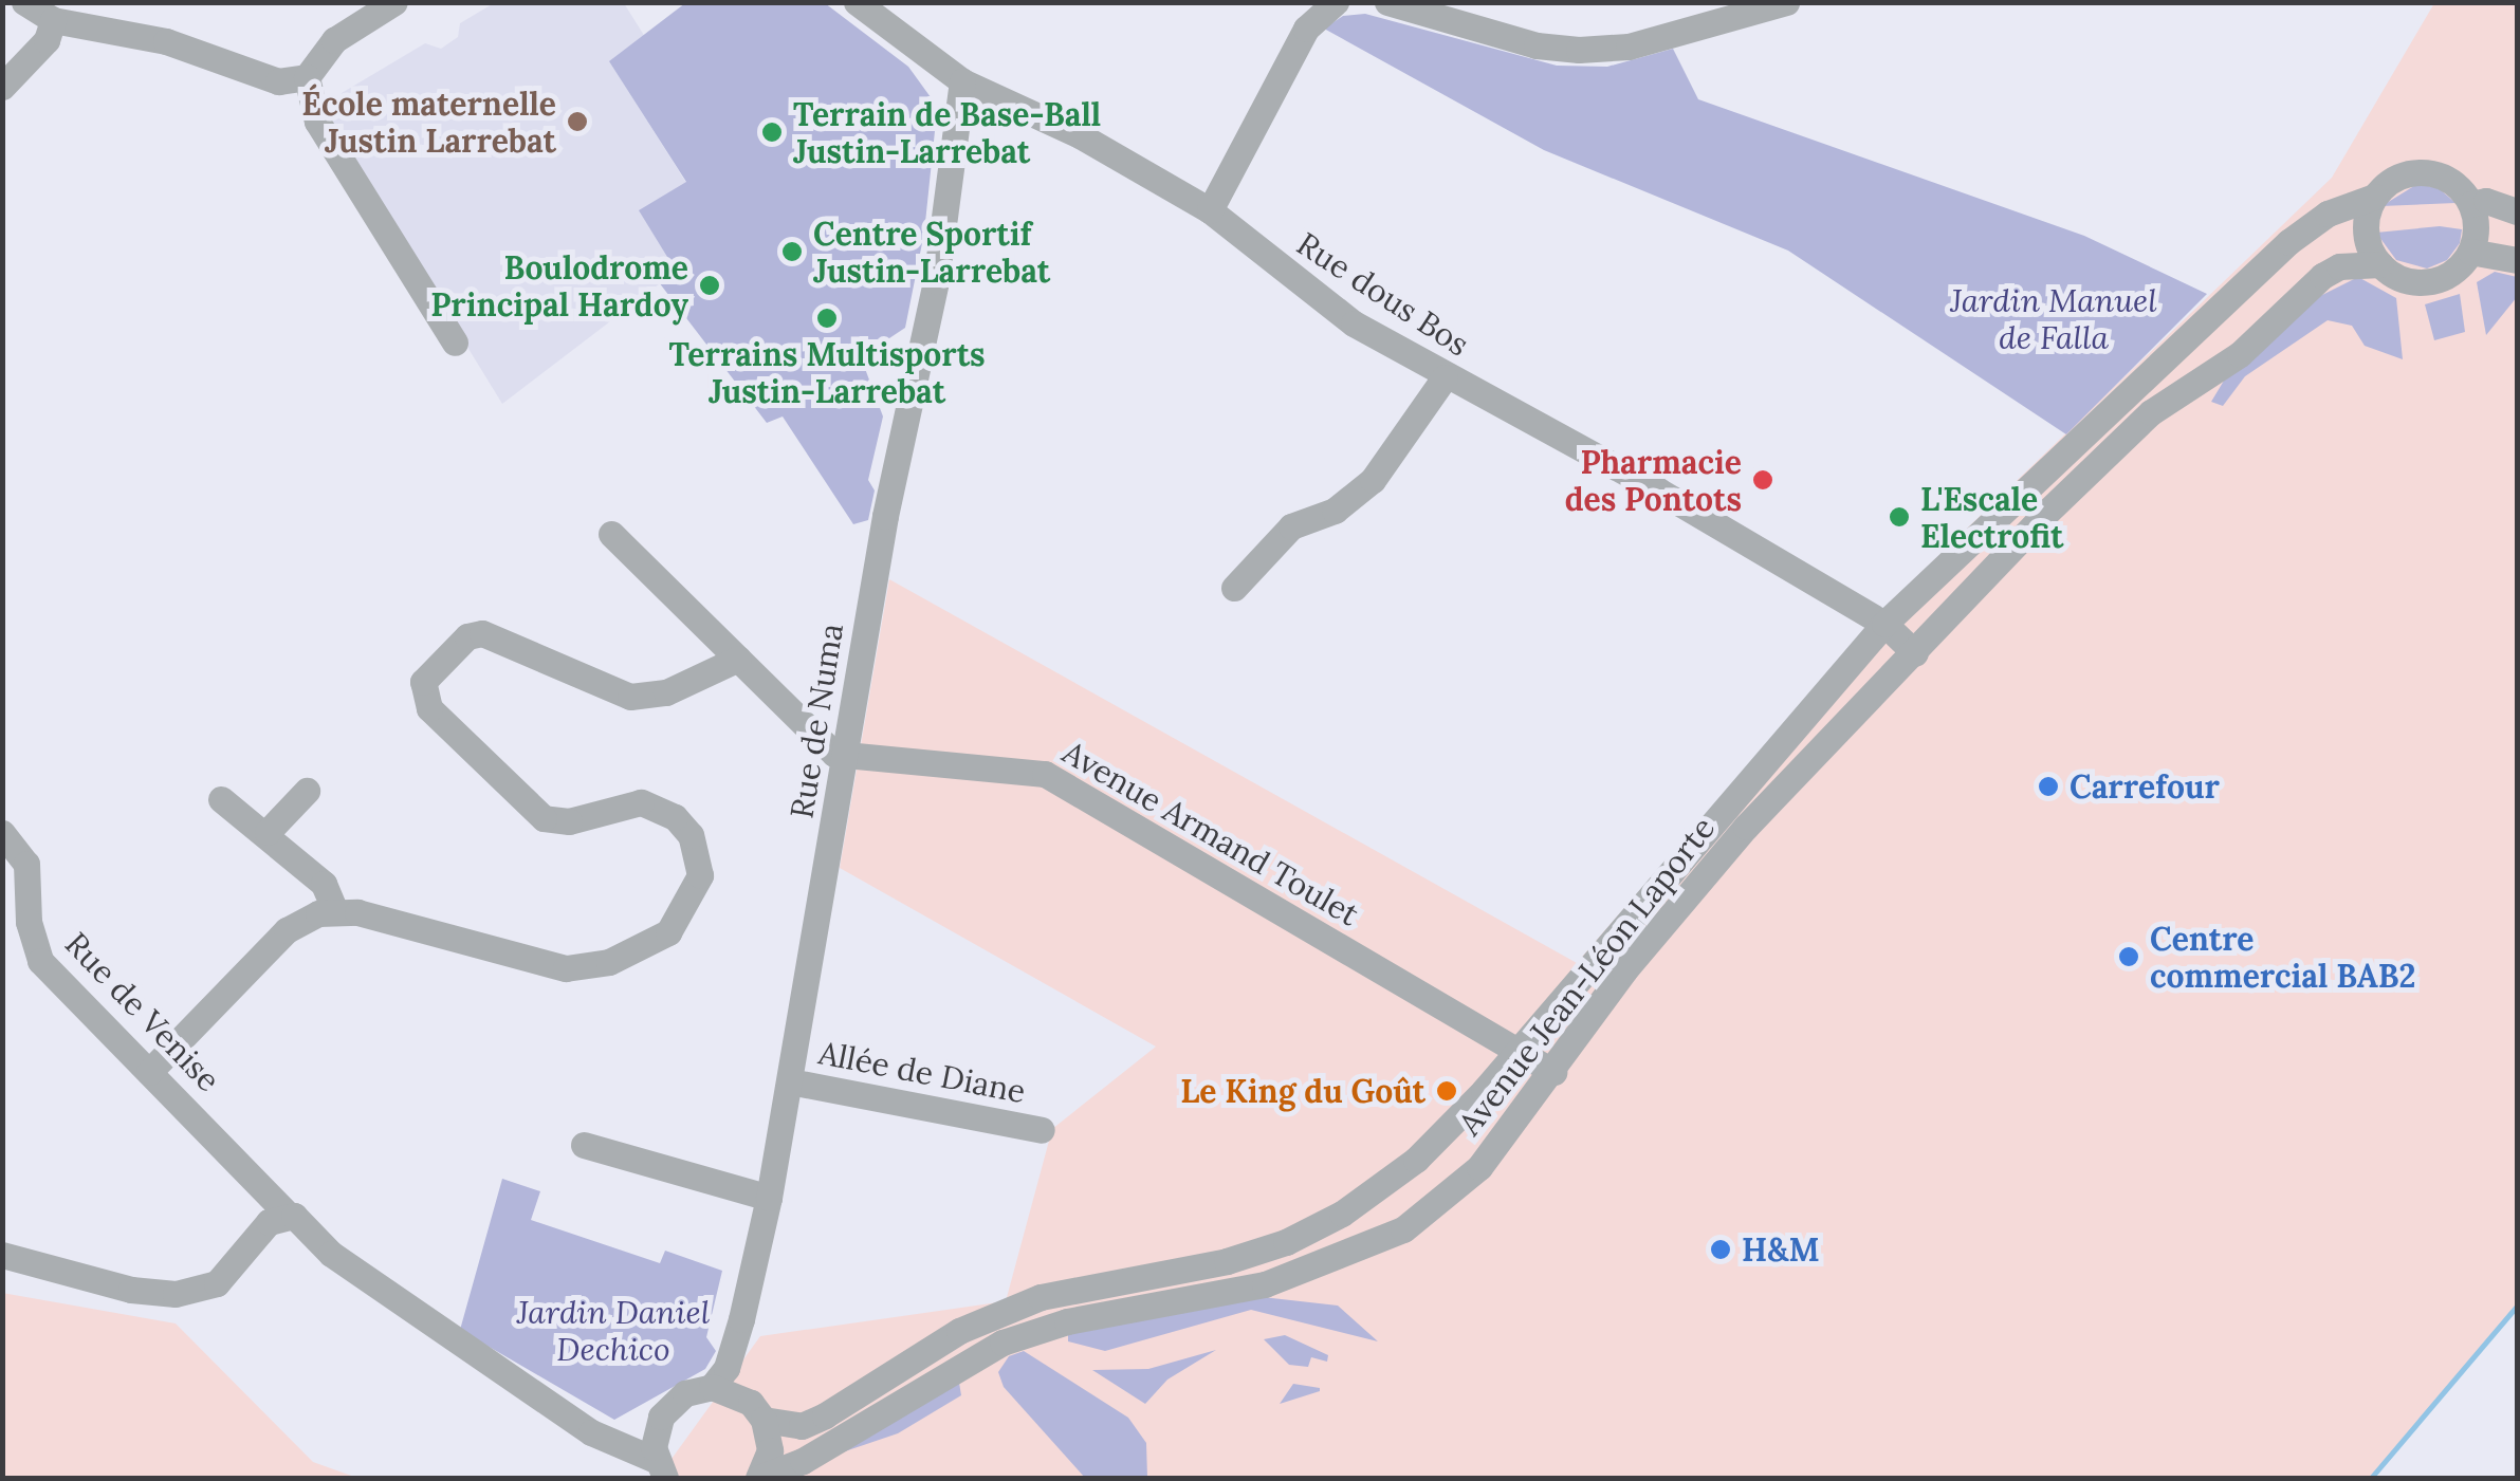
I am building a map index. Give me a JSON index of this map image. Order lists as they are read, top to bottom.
{
  "streets": {
    "street": [
      "Rue dous Bos",
      "Rue de Numa",
      "Avenue Armand Toulet",
      "Avenue Jean-Léon Laporte",
      "Rue de Venise",
      "Allée de Diane"
    ]
  },
  "crossings": [
    ["Rue dous Bos", "Rue de Numa"],
    ["Rue dous Bos", "Avenue Jean-Léon Laporte"],
    ["Rue de Numa", "Avenue Armand Toulet"],
    ["Rue de Numa", "Allée de Diane"],
    ["Avenue Armand Toulet", "Avenue Jean-Léon Laporte"]
  ],
  "parks": ["Jardin Manuel de Falla", "Jardin Daniel Dechico"],
  "places": [
    "École maternelle Justin Larrebat",
    "Terrain de Base-Ball Justin-Larrebat",
    "Centre Sportif Justin-Larrebat",
    "Boulodrome Principal Hardoy",
    "Terrains Multisports Justin-Larrebat",
    "Pharmacie des Pontots",
    "L'Escale Electrofit",
    "Carrefour",
    "Centre commercial BAB2",
    "Le King du Goût",
    "H&M"
  ]
}
